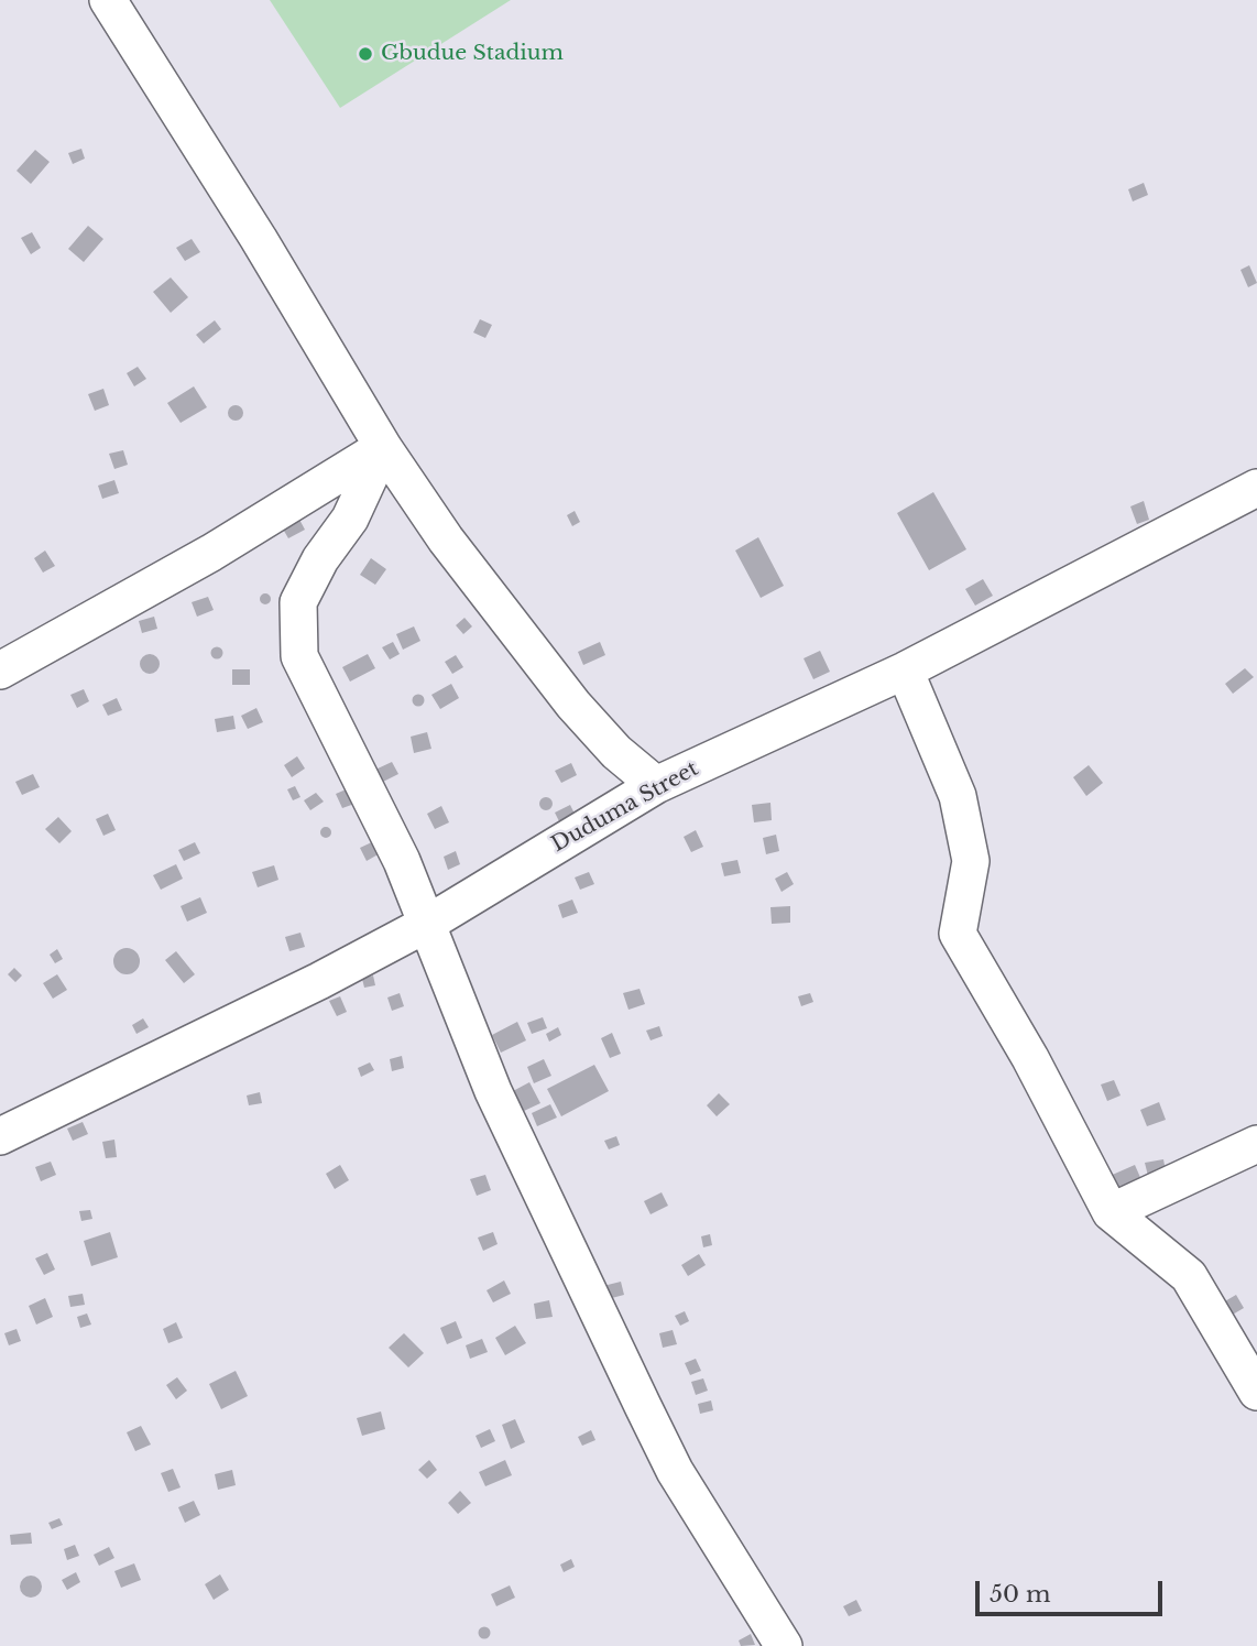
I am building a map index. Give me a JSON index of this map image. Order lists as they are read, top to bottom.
{
  "streets": {
    "street": ["Duduma Street"]
  },
  "places": ["Gbudue Stadium"],
  "scale_bar": "50 m"
}
